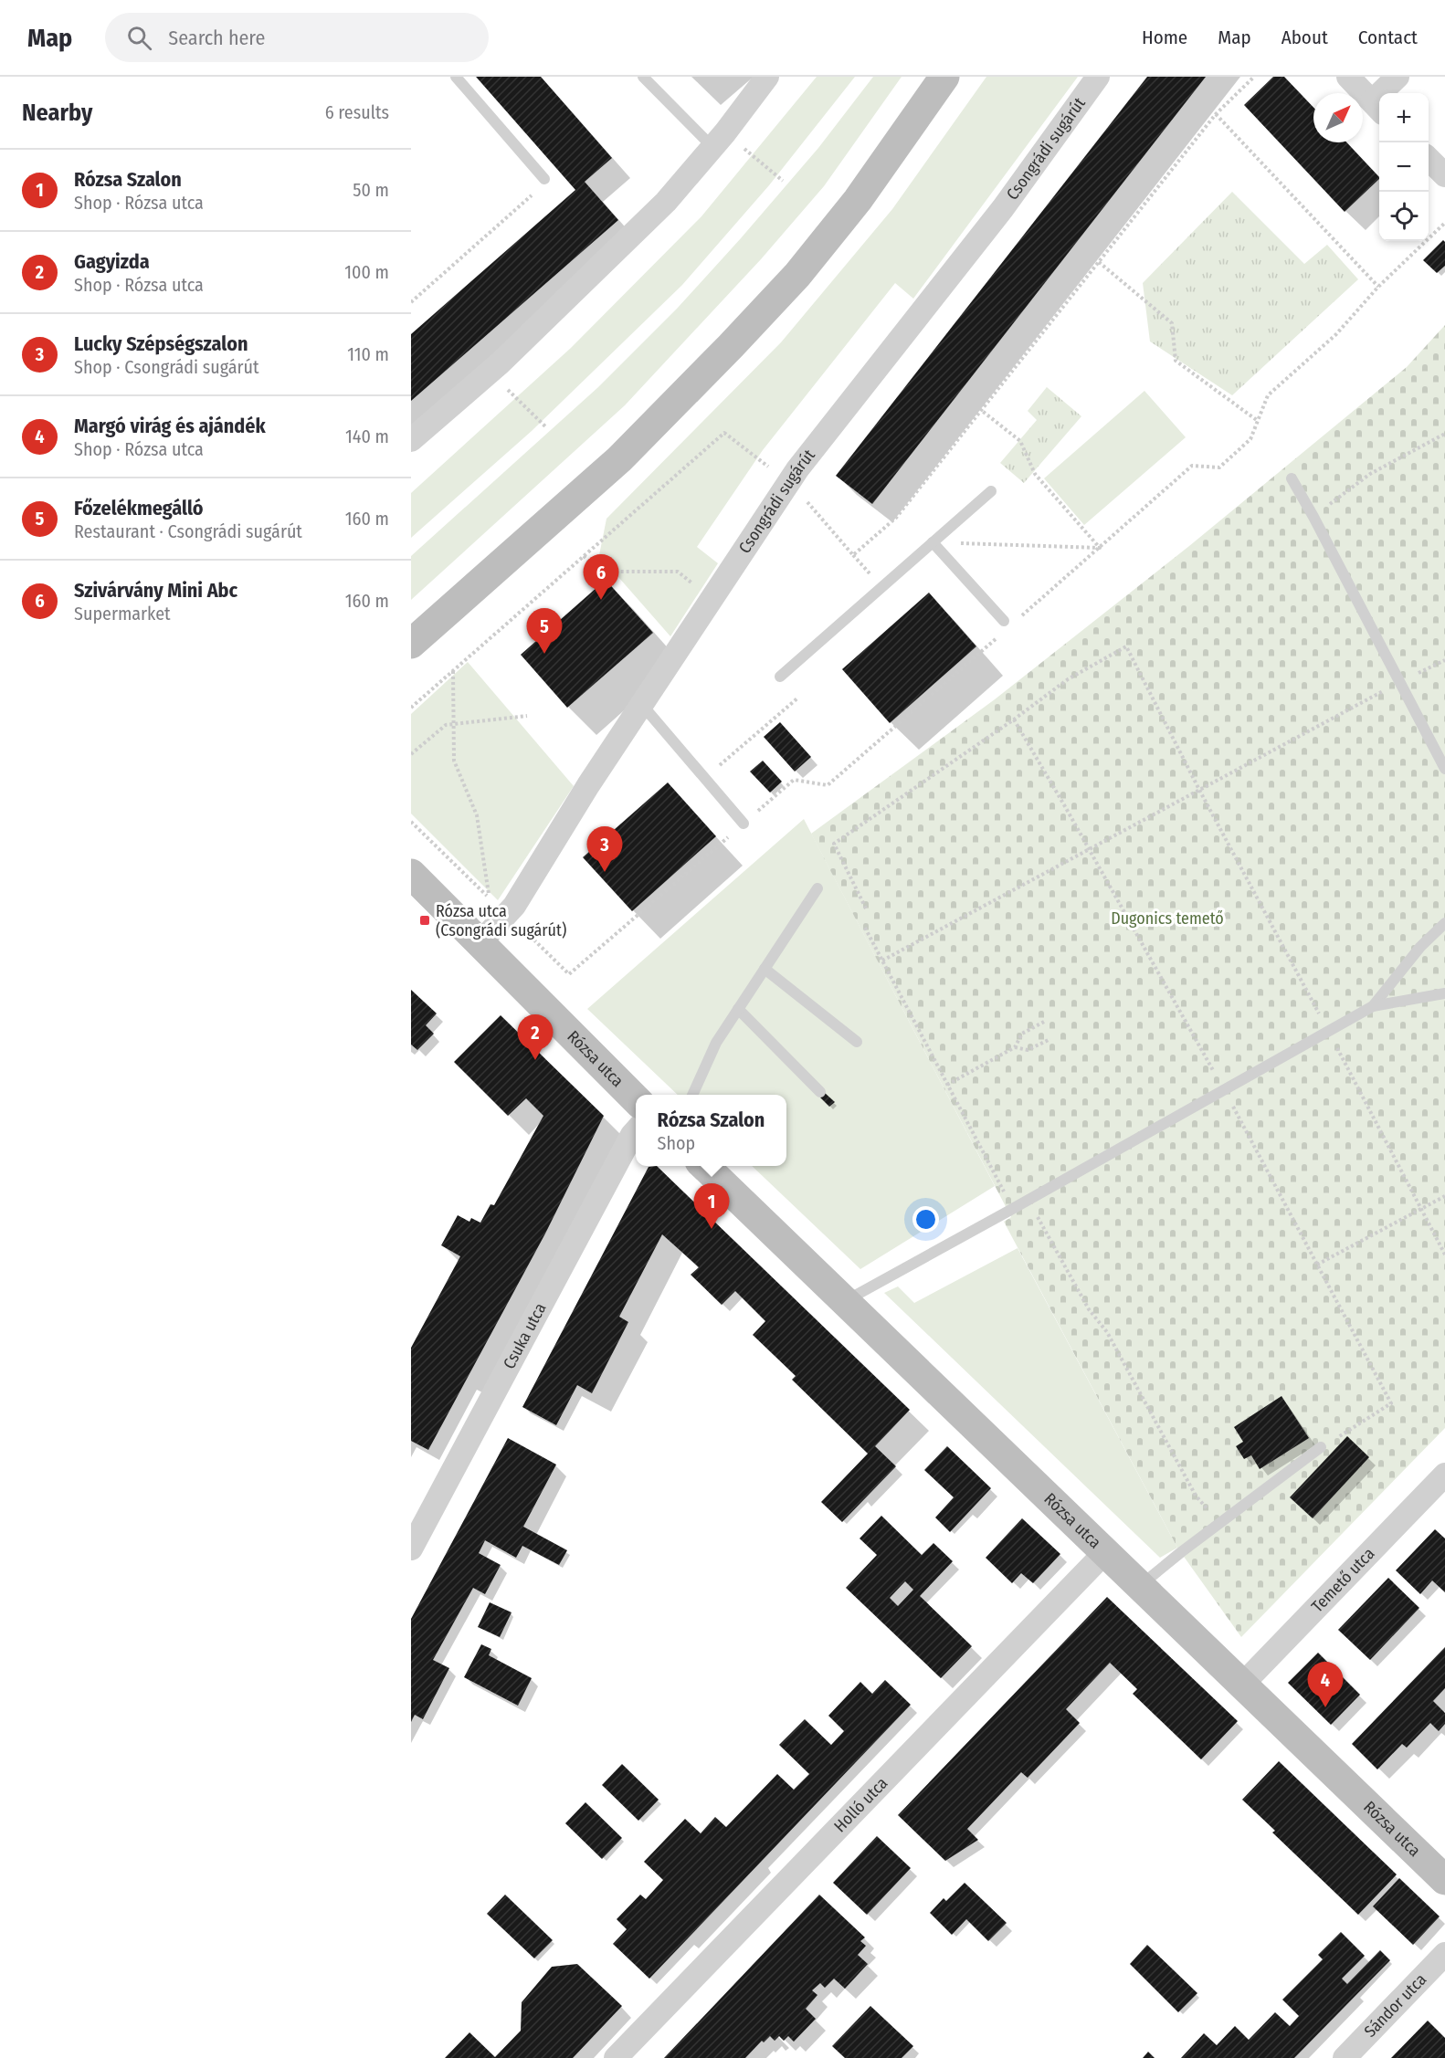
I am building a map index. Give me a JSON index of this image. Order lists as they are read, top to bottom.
{
  "streets": {
    "street": [
      "Csongrádi sugárút",
      "Rózsa utca",
      "Csuka utca",
      "Temető utca",
      "Holló utca",
      "Sándor utca"
    ]
  },
  "crossings": [
    ["Csongrádi sugárút", "Rózsa utca"],
    ["Rózsa utca", "Temető utca"],
    ["Rózsa utca", "Holló utca"]
  ],
  "parks": ["Dugonics temető"],
  "places": {
    "transit": ["Rózsa utca (Csongrádi sugárút)"]
  },
  "north": "top right",
  "page": {
    "header": "Map",
    "search": "Search here",
    "nav": [
      "Home",
      "Map",
      "About",
      "Contact"
    ],
    "heading": ["Nearby", "6 results"],
    "map_buttons": ["+", "−"],
    "list": [
      {
        "mark": "1",
        "name": "Rózsa Szalon",
        "note": "Shop · Rózsa utca",
        "value": "50 m"
      },
      {
        "mark": "2",
        "name": "Gagyizda",
        "note": "Shop · Rózsa utca",
        "value": "100 m"
      },
      {
        "mark": "3",
        "name": "Lucky Szépségszalon",
        "note": "Shop · Csongrádi sugárút",
        "value": "110 m"
      },
      {
        "mark": "4",
        "name": "Margó virág és ajándék",
        "note": "Shop · Rózsa utca",
        "value": "140 m"
      },
      {
        "mark": "5",
        "name": "Főzelékmegálló",
        "note": "Restaurant · Csongrádi sugárút",
        "value": "160 m"
      },
      {
        "mark": "6",
        "name": "Szivárvány Mini Abc",
        "note": "Supermarket",
        "value": "160 m"
      }
    ],
    "pins": [
      "6",
      "5",
      "3",
      "2",
      "1",
      "4"
    ],
    "popup": ["Rózsa Szalon", "Shop"]
  }
}
